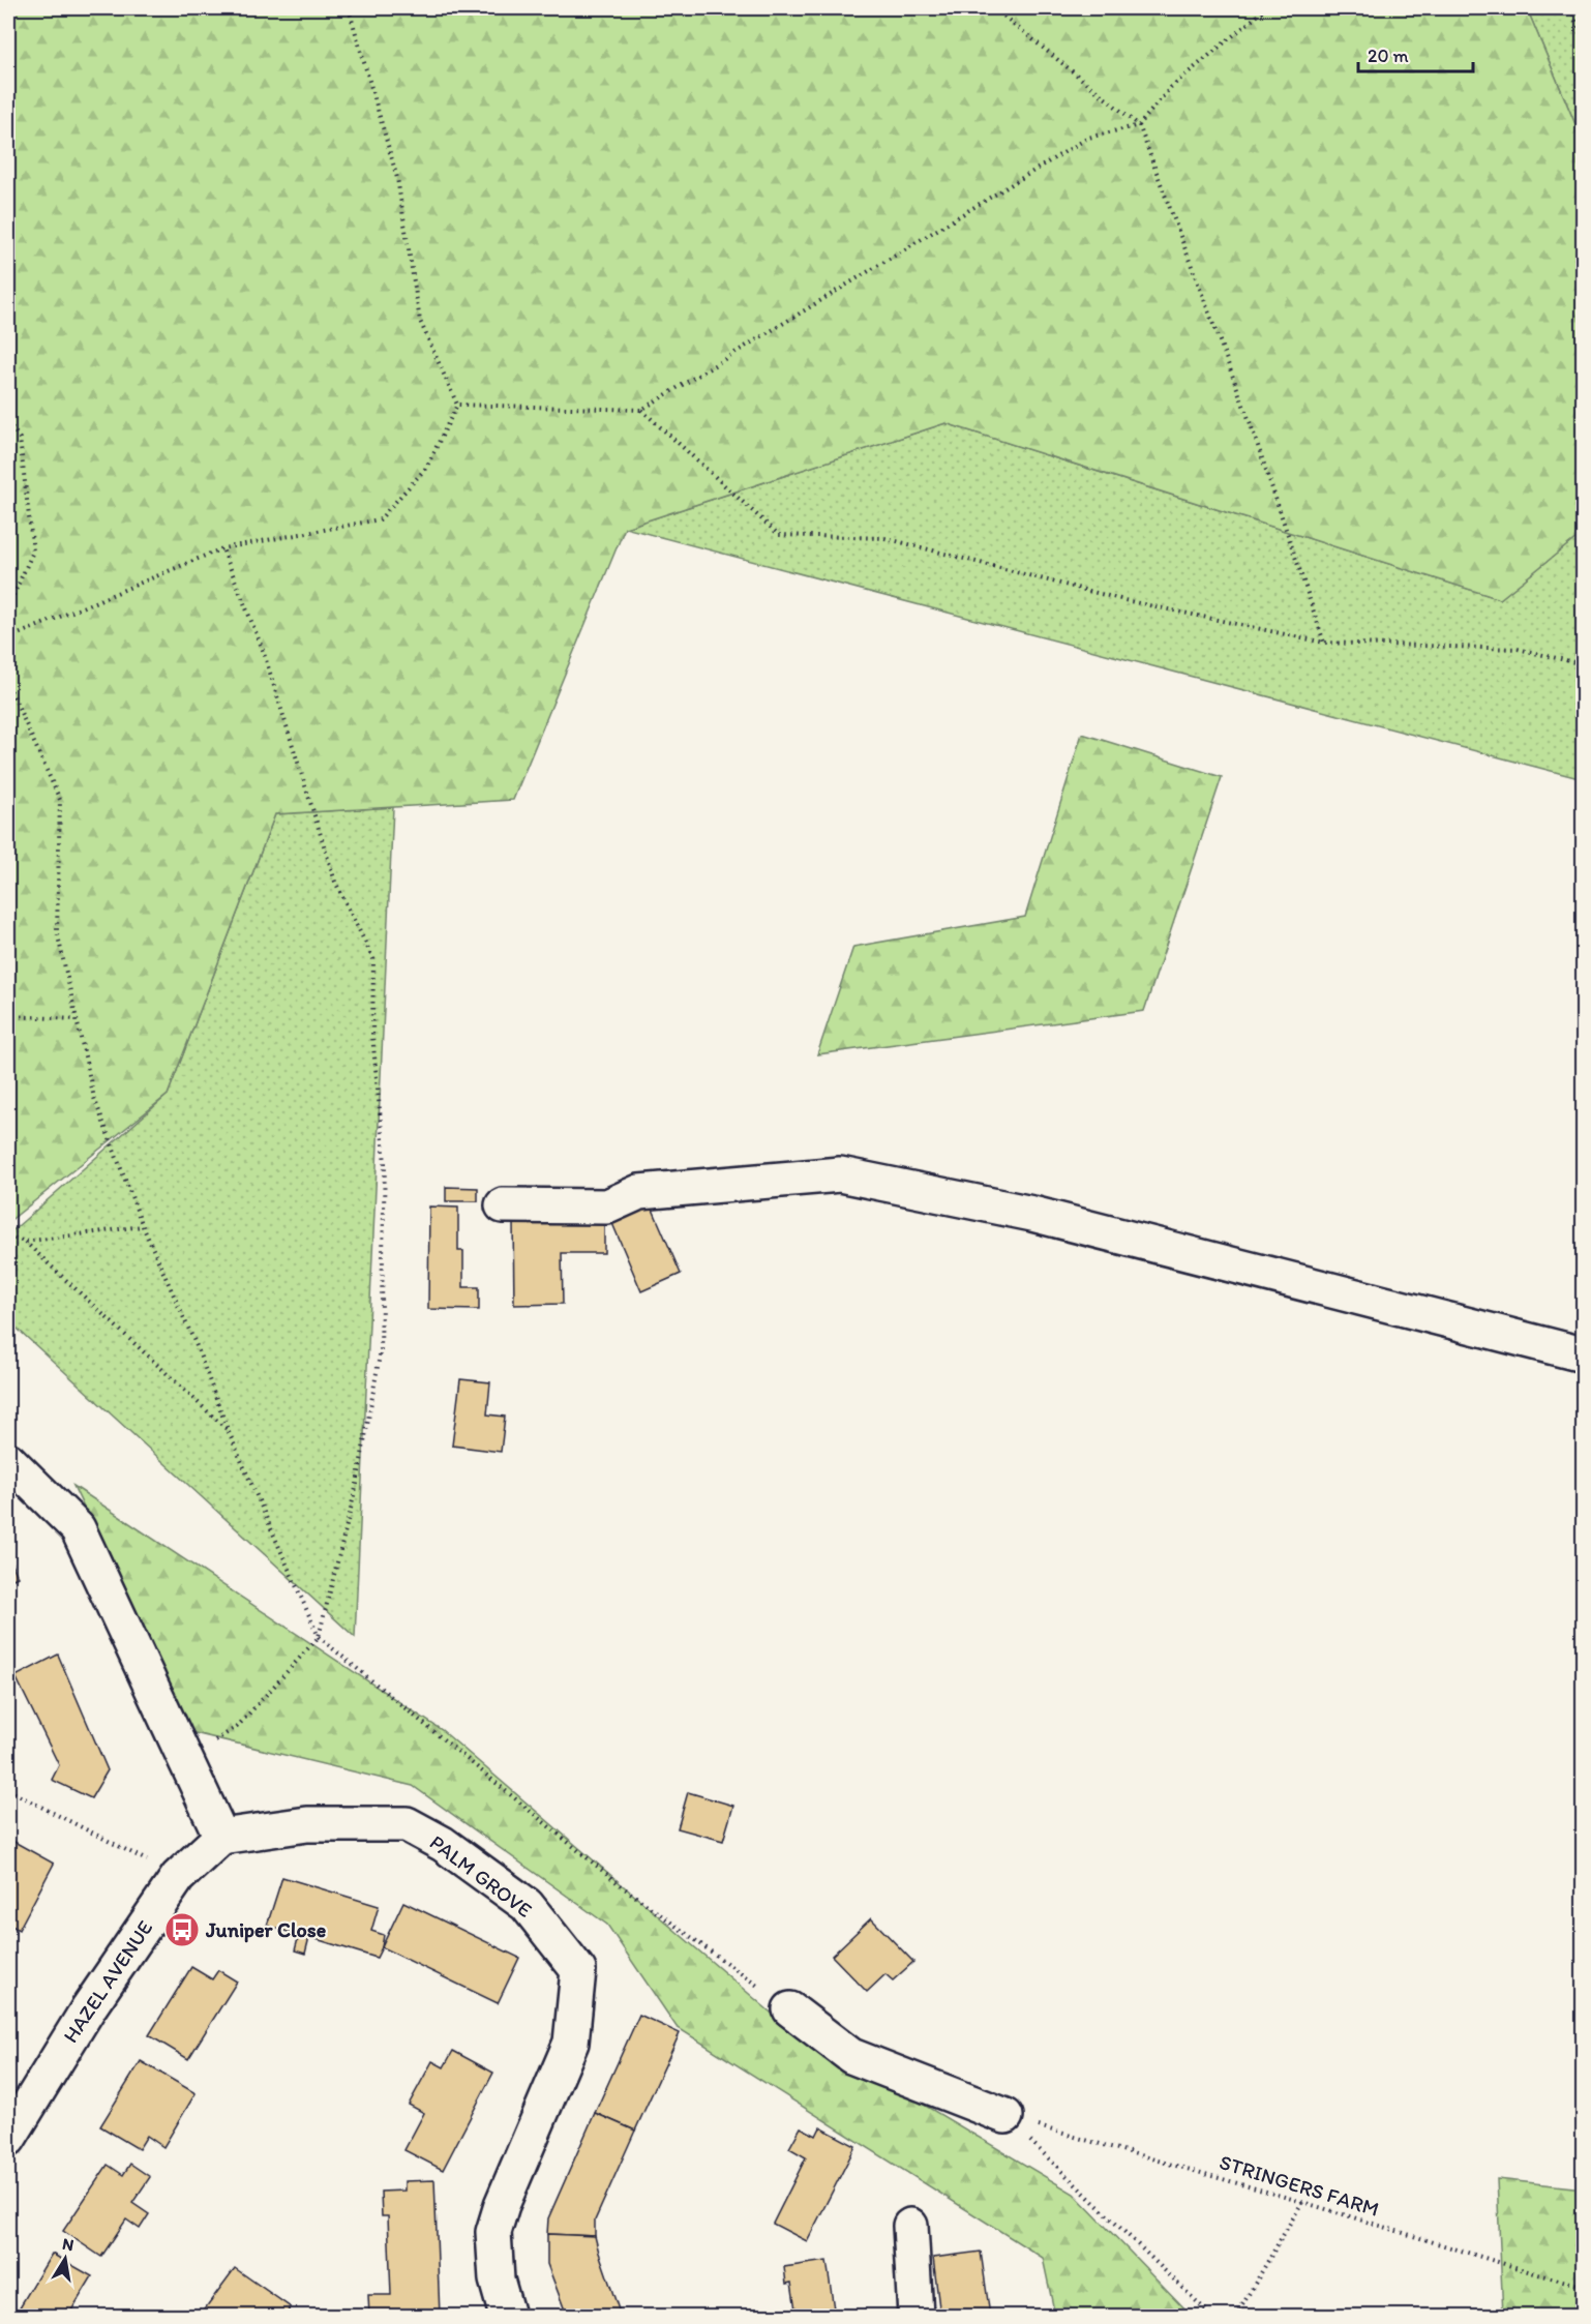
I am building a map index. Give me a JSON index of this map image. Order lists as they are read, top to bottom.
{
  "streets": {
    "street": ["PALM GROVE", "HAZEL AVENUE"],
    "path": ["STRINGERS FARM"]
  },
  "crossings": [
    ["PALM GROVE", "HAZEL AVENUE"]
  ],
  "places": {
    "bus stop": ["Juniper Close"]
  },
  "scale_bar": "20 m",
  "north": "top"
}
